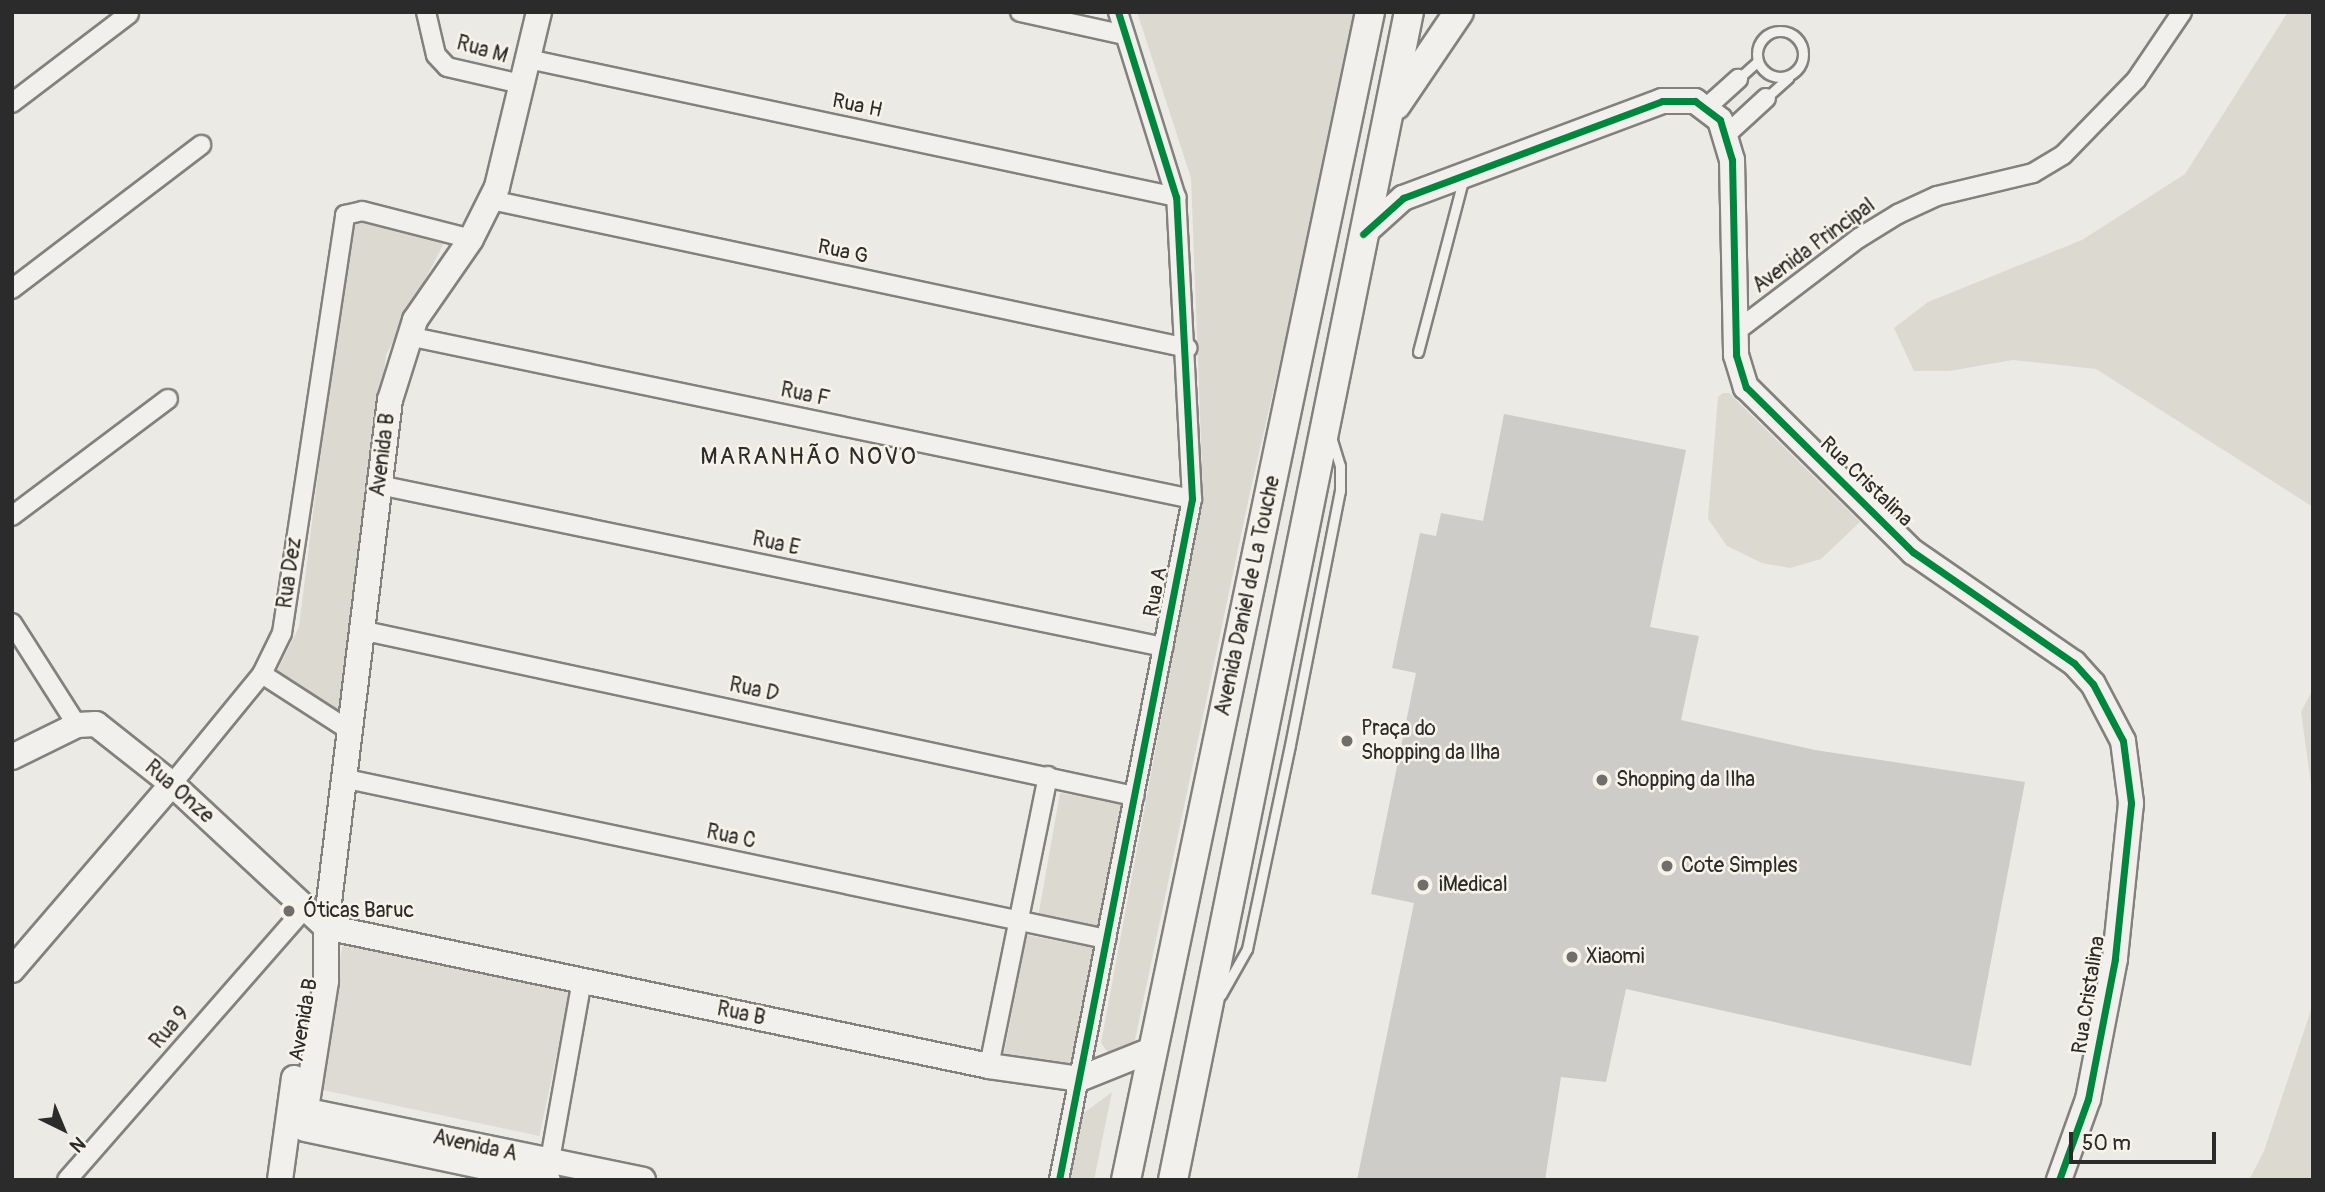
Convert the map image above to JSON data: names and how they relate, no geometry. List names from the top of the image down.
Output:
{
  "streets": {
    "main road": ["Avenida Daniel de La Touche"],
    "street": [
      "Rua M",
      "Rua H",
      "Avenida Principal",
      "Rua G",
      "Rua F",
      "Avenida B",
      "Rua Cristalina",
      "Rua E",
      "Rua Dez",
      "Rua A",
      "Rua D",
      "Rua Onze",
      "Rua C",
      "Rua B",
      "Rua 9",
      "Avenida A"
    ]
  },
  "crossings": [
    ["Rua M", "Avenida B"],
    ["Rua H", "Avenida B"],
    ["Rua H", "Rua A"],
    ["Avenida Principal", "Rua Cristalina"],
    ["Rua G", "Avenida B"],
    ["Rua G", "Rua A"],
    ["Rua F", "Avenida B"],
    ["Rua F", "Rua A"],
    ["Avenida B", "Rua E"],
    ["Avenida B", "Rua Dez"],
    ["Avenida B", "Rua D"],
    ["Avenida B", "Rua Onze"],
    ["Avenida B", "Rua C"],
    ["Avenida B", "Rua B"],
    ["Avenida B", "Avenida A"],
    ["Rua E", "Rua A"],
    ["Rua Dez", "Rua Onze"],
    ["Rua A", "Rua D"],
    ["Rua A", "Rua C"],
    ["Rua A", "Rua B"],
    ["Rua Onze", "Rua B"],
    ["Rua Onze", "Rua 9"]
  ],
  "districts": ["MARANHÃO NOVO"],
  "places": [
    "Praça do Shopping da Ilha",
    "Shopping da Ilha",
    "Cote Simples",
    "iMedical",
    "Óticas Baruc",
    "Xiaomi"
  ],
  "scale_bar": "50 m",
  "north": "bottom right"
}
